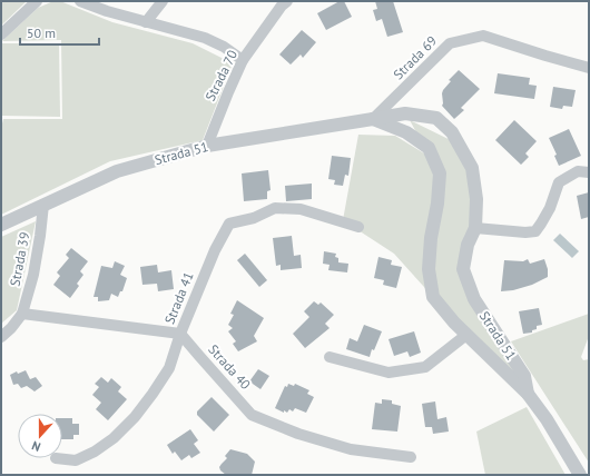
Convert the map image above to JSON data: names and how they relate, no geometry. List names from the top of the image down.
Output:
{
  "streets": {
    "street": [
      "Strada 69",
      "Strada 70",
      "Strada 51",
      "Strada 39",
      "Strada 41",
      "Strada 40"
    ]
  },
  "crossings": [
    ["Strada 69", "Strada 51"],
    ["Strada 70", "Strada 51"],
    ["Strada 51", "Strada 39"],
    ["Strada 41", "Strada 40"]
  ],
  "scale_bar": "50 m",
  "north": "bottom"
}
